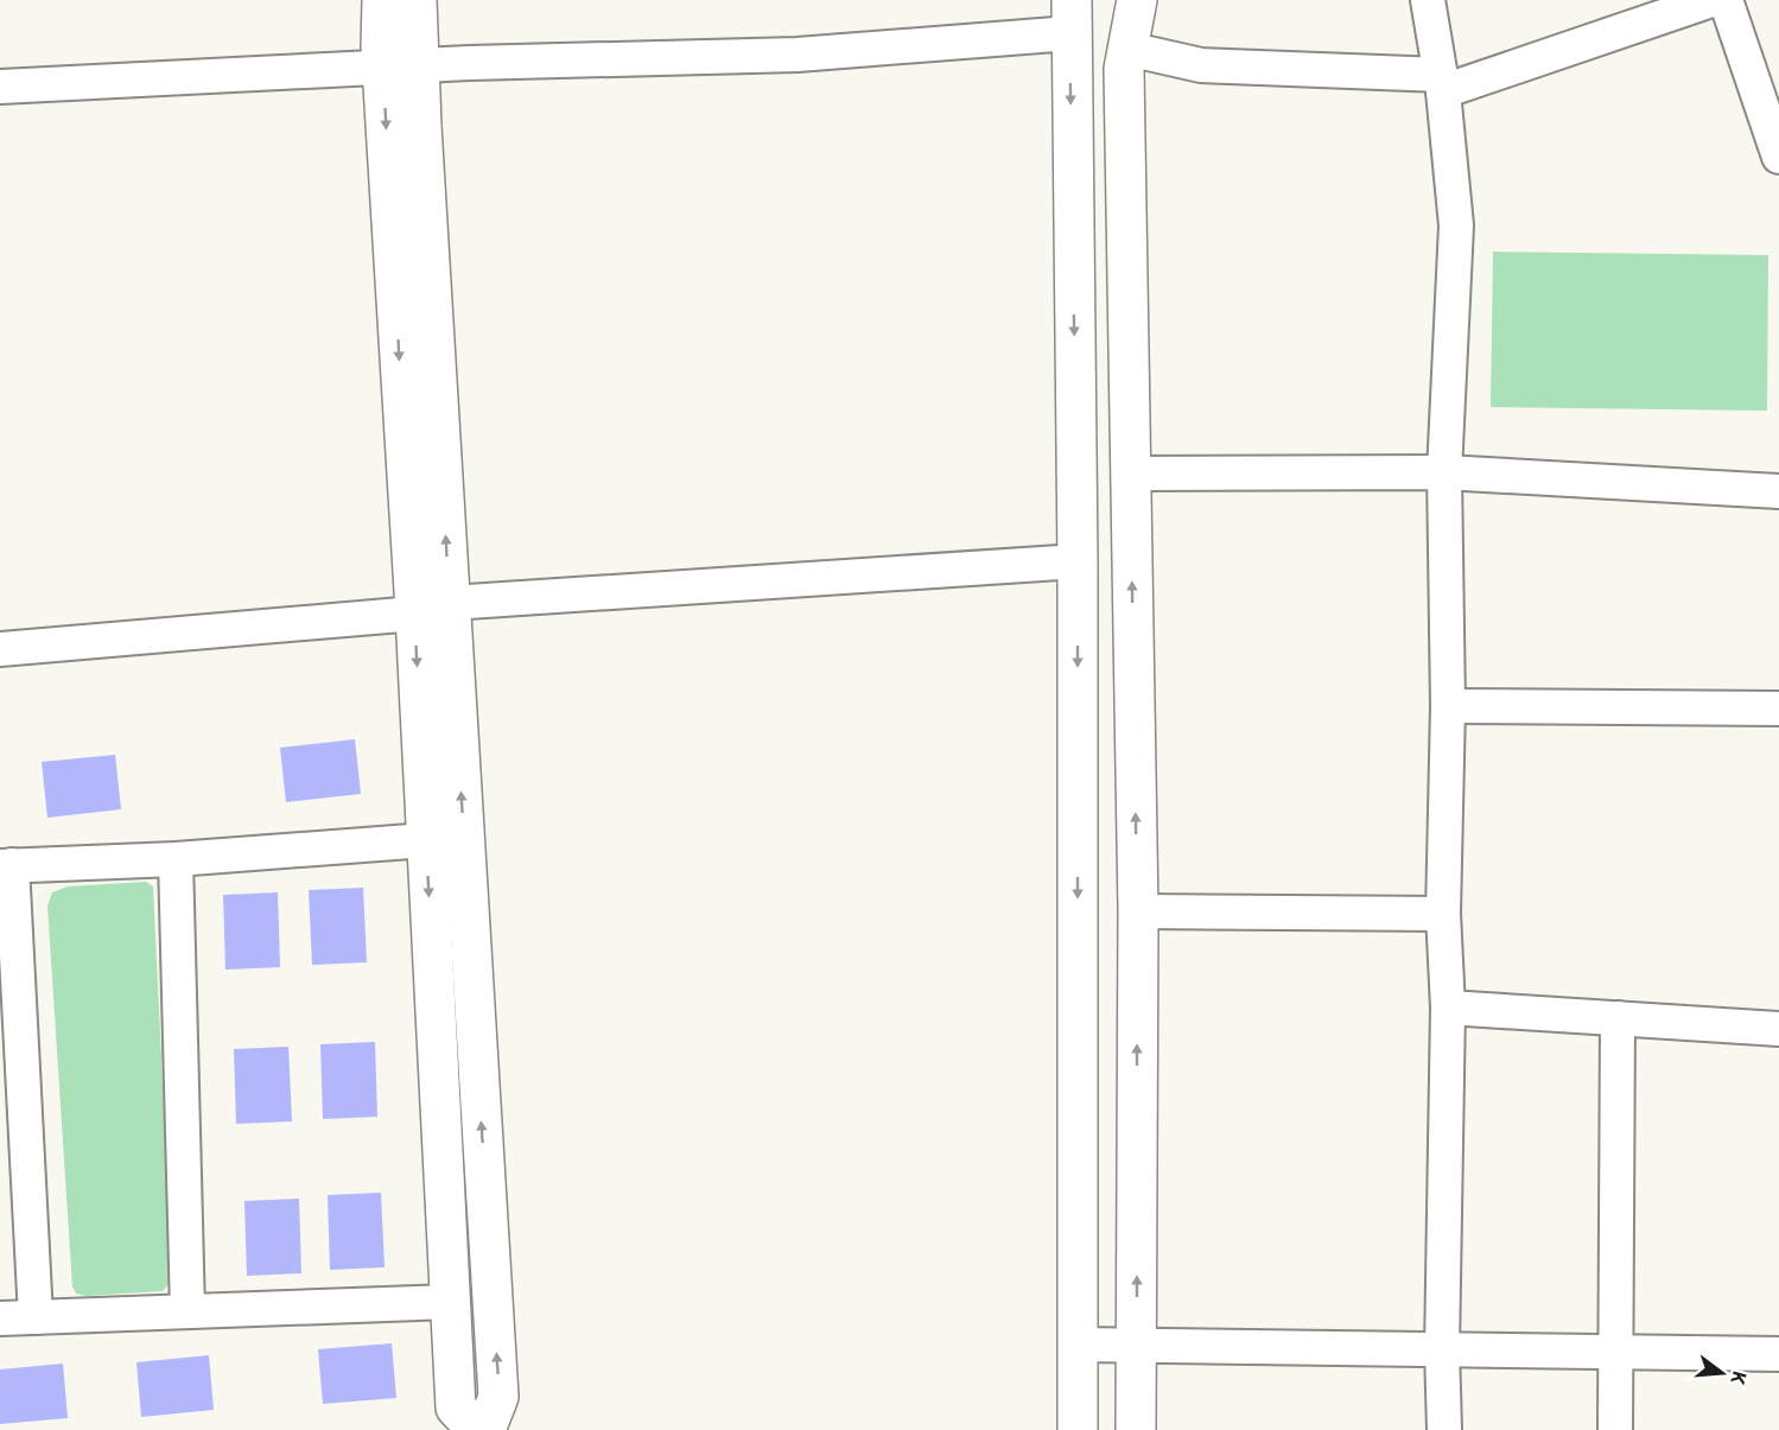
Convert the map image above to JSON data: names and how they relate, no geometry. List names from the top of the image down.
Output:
{
  "north": "right"
}
